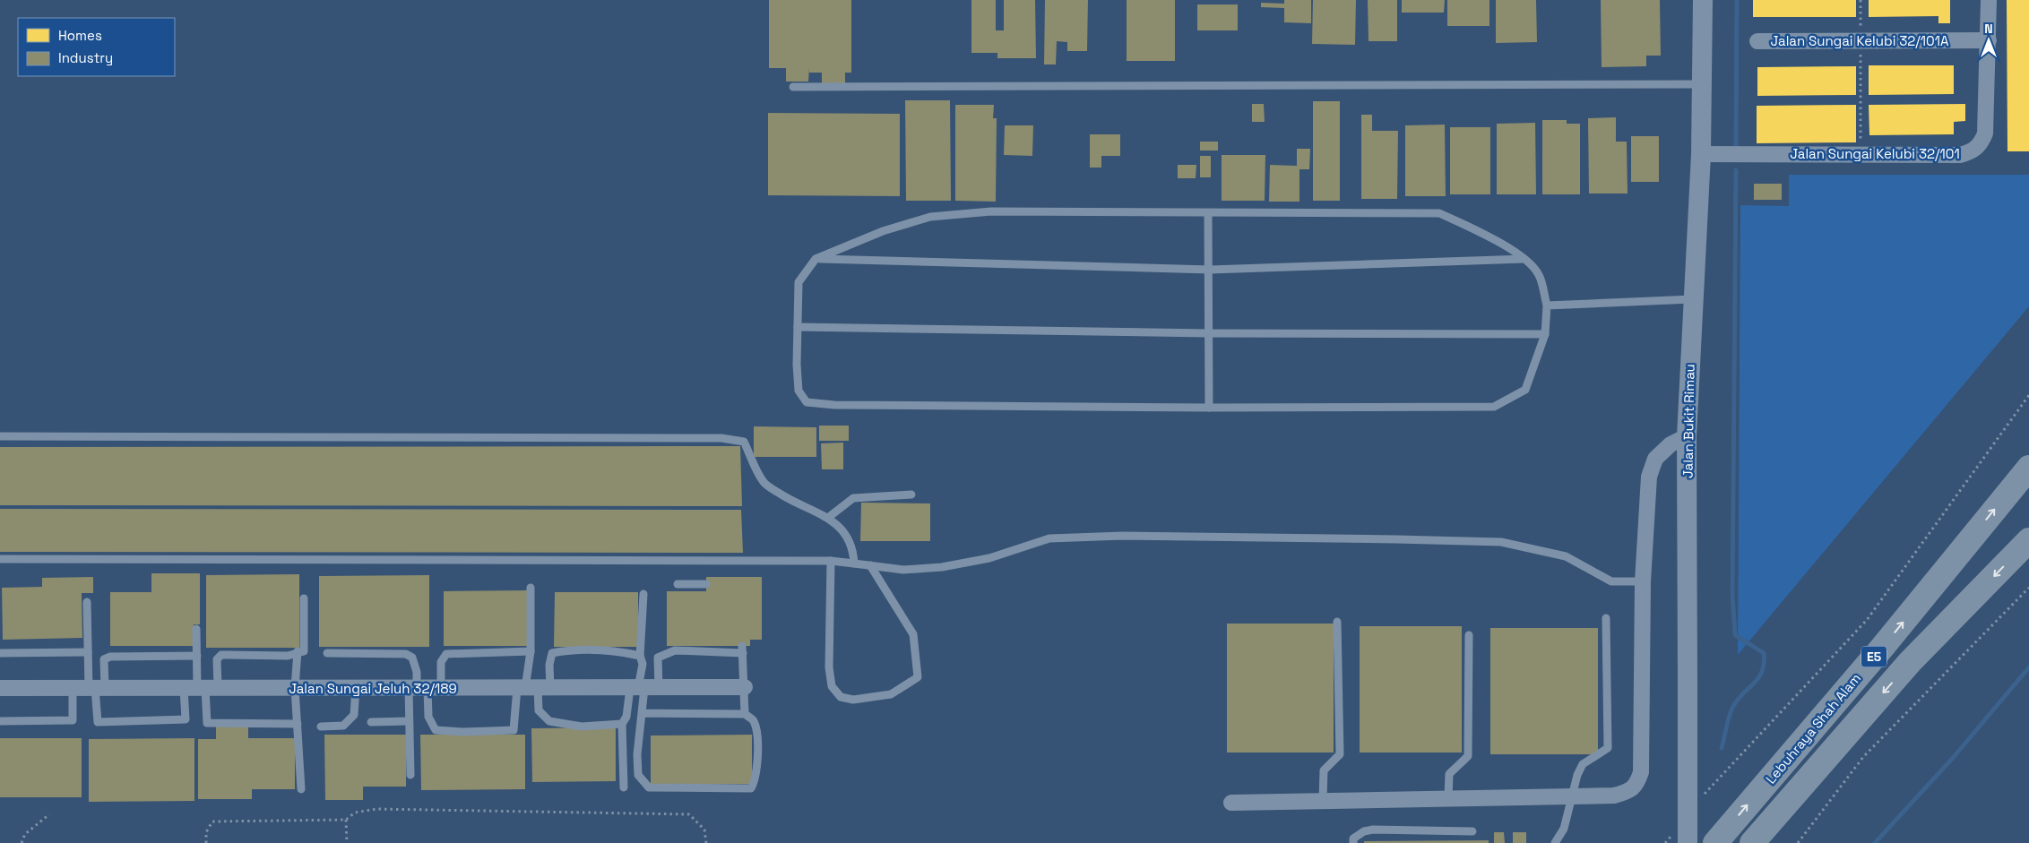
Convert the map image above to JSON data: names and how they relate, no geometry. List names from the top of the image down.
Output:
{
  "streets": {
    "highway": ["E5", "Lebuhraya Shah Alam"],
    "street": [
      "Jalan Sungai Kelubi 32/101A",
      "Jalan Sungai Kelubi 32/101",
      "Jalan Bukit Rimau",
      "Jalan Sungai Jeluh 32/189"
    ]
  },
  "crossings": [
    ["Jalan Sungai Kelubi 32/101A", "Jalan Sungai Kelubi 32/101"],
    ["Jalan Sungai Kelubi 32/101", "Jalan Bukit Rimau"]
  ],
  "legend": ["Homes", "Industry"],
  "north": "top"
}
